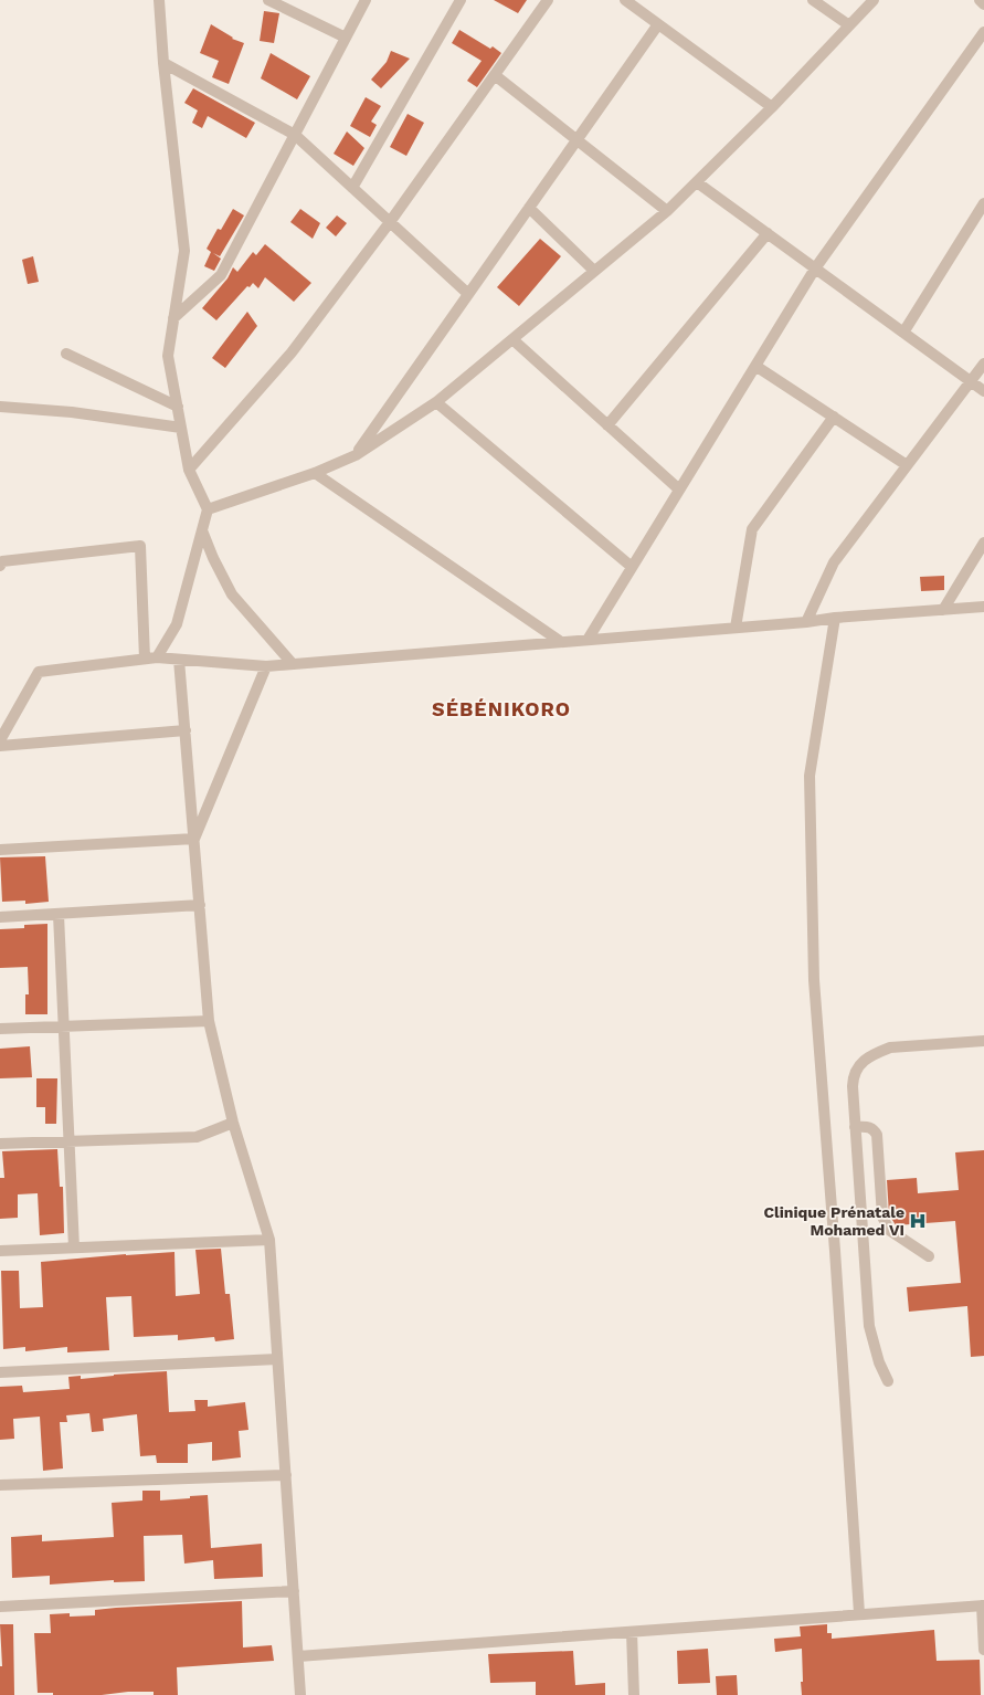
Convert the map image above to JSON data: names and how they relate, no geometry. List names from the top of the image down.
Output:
{
  "districts": ["SÉBÉNIKORO"],
  "places": {
    "hospital": ["Clinique Prénatale Mohamed VI"]
  }
}
